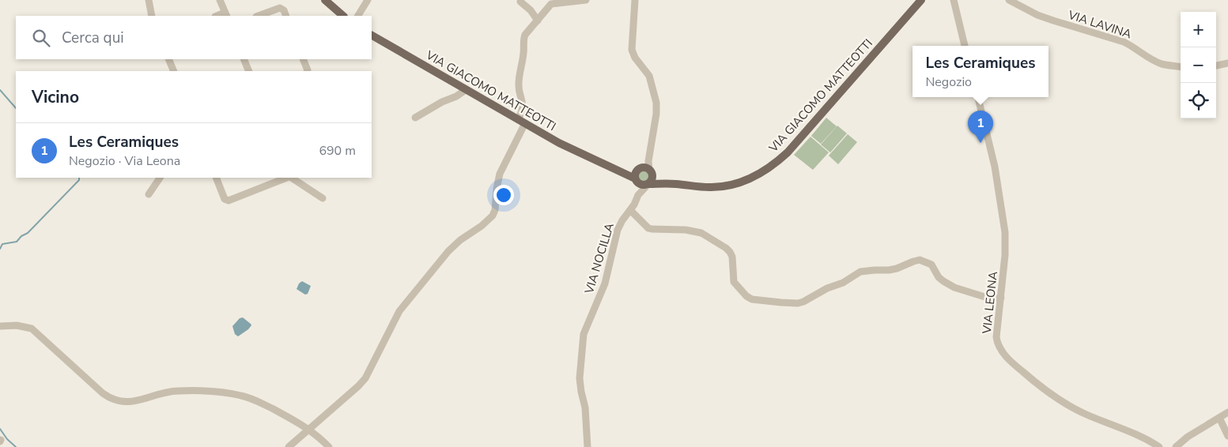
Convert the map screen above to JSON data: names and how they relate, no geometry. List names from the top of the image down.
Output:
{
  "streets": {
    "main road": ["VIA GIACOMO MATTEOTTI"],
    "street": ["VIA LAVINA", "VIA NOCILLA", "VIA LEONA"]
  },
  "page": {
    "map_buttons": ["+", "−"],
    "search": "Cerca qui",
    "popup": ["Les Ceramiques", "Negozio"],
    "heading": "Vicino",
    "pins": "1",
    "list": [
      {
        "mark": "1",
        "name": "Les Ceramiques",
        "note": "Negozio · Via Leona",
        "value": "690 m"
      }
    ]
  }
}
